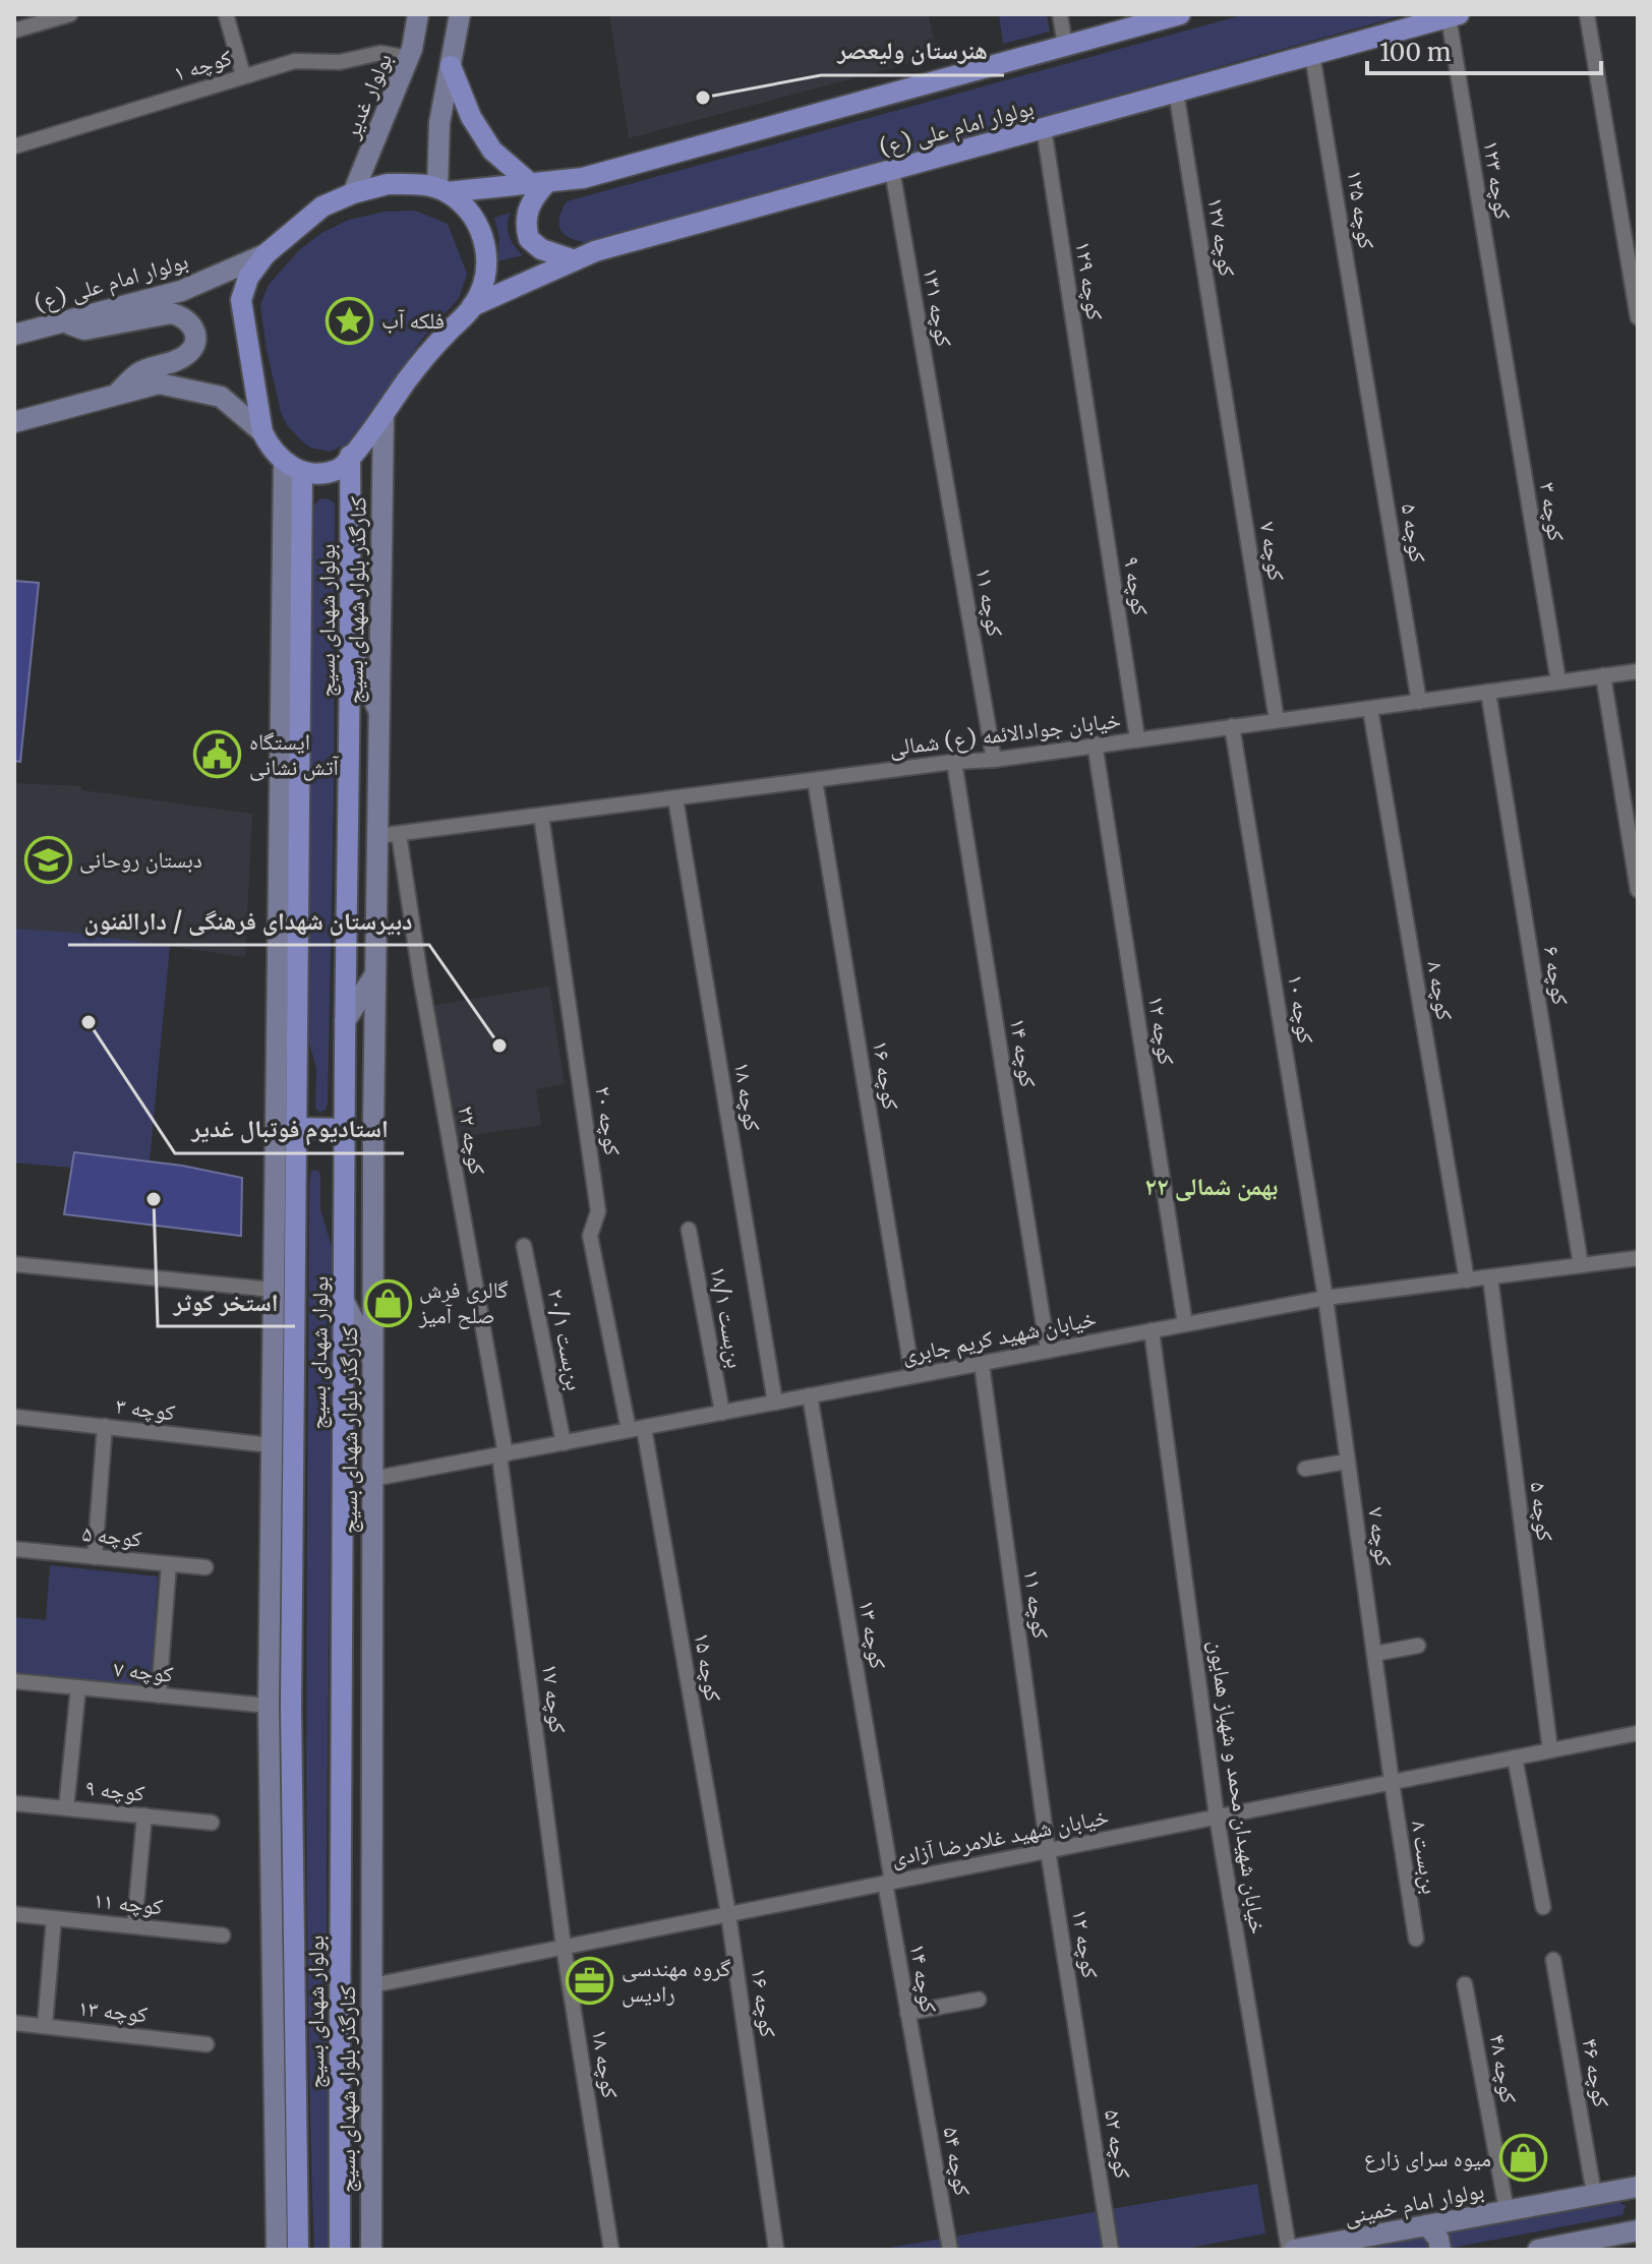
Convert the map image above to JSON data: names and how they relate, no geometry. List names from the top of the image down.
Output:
{
  "streets": {
    "main road": ["بولوار امام علی (ع)", "بولوار شهدای بسیج"],
    "street": [
      "کوچه ۱",
      "بولوار غدیر",
      "کوچه ۱۲۳",
      "کوچه ۱۲۵",
      "کوچه ۱۲۷",
      "کوچه ۱۲۹",
      "کوچه ۱۳۱",
      "کوچه ۳",
      "کوچه ۵",
      "کوچه ۷",
      "کوچه ۹",
      "کنارگذر بلوار شهدای بسیج",
      "کوچه ۱۱",
      "خیابان جوادالائمه (ع) شمالی",
      "کوچه ۶",
      "کوچه ۸",
      "کوچه ۱۰",
      "کوچه ۱۲",
      "کوچه ۱۴",
      "کوچه ۱۶",
      "کوچه ۱۸",
      "کوچه ۲۰",
      "کوچه ۲۲",
      "بن‌بست ۱۸/۱",
      "خیابان شهید کریم جابری",
      "بن‌بست ۲۰/۱",
      "کوچه ۱۳",
      "کوچه ۱۵",
      "کوچه ۱۷",
      "خیابان شهیدان محمد و شهباز همایون",
      "خیابان شهید غلامرضا آزادی",
      "بن‌بست ۸",
      "کوچه ۴۸",
      "کوچه ۴۶",
      "کوچه ۵۲",
      "کوچه ۵۴",
      "بولوار امام خمینی"
    ]
  },
  "crossings": [
    ["کوچه ۱", "بولوار غدیر"],
    ["بولوار غدیر", "بولوار امام علی (ع)"],
    ["بولوار غدیر", "کنارگذر بلوار شهدای بسیج"],
    ["بولوار غدیر", "بولوار شهدای بسیج"],
    ["بولوار امام علی (ع)", "کوچه ۱۲۳"],
    ["بولوار امام علی (ع)", "کوچه ۱۲۵"],
    ["بولوار امام علی (ع)", "کوچه ۱۲۷"],
    ["بولوار امام علی (ع)", "کوچه ۱۲۹"],
    ["بولوار امام علی (ع)", "کوچه ۱۳۱"],
    ["بولوار امام علی (ع)", "کنارگذر بلوار شهدای بسیج"],
    ["بولوار امام علی (ع)", "بولوار شهدای بسیج"],
    ["کوچه ۱۲۳", "کوچه ۳"],
    ["کوچه ۱۲۵", "کوچه ۵"],
    ["کوچه ۱۲۷", "کوچه ۷"],
    ["کوچه ۱۲۹", "کوچه ۹"],
    ["کوچه ۱۳۱", "کوچه ۱۱"],
    ["کوچه ۳", "خیابان جوادالائمه (ع) شمالی"],
    ["کوچه ۵", "خیابان جوادالائمه (ع) شمالی"],
    ["کوچه ۵", "خیابان شهید کریم جابری"],
    ["کوچه ۵", "خیابان شهید غلامرضا آزادی"],
    ["کوچه ۷", "خیابان جوادالائمه (ع) شمالی"],
    ["کوچه ۷", "کوچه ۱۰"],
    ["کوچه ۷", "خیابان شهید کریم جابری"],
    ["کوچه ۷", "خیابان شهید غلامرضا آزادی"],
    ["کوچه ۷", "بن‌بست ۸"],
    ["کوچه ۹", "خیابان جوادالائمه (ع) شمالی"],
    ["کنارگذر بلوار شهدای بسیج", "بولوار شهدای بسیج"],
    ["کنارگذر بلوار شهدای بسیج", "خیابان جوادالائمه (ع) شمالی"],
    ["کنارگذر بلوار شهدای بسیج", "کوچه ۲۲"],
    ["کنارگذر بلوار شهدای بسیج", "خیابان شهید کریم جابری"],
    ["کنارگذر بلوار شهدای بسیج", "خیابان شهید غلامرضا آزادی"],
    ["کوچه ۱۱", "خیابان جوادالائمه (ع) شمالی"],
    ["کوچه ۱۱", "کوچه ۱۲"],
    ["کوچه ۱۱", "خیابان شهید کریم جابری"],
    ["کوچه ۱۱", "خیابان شهید غلامرضا آزادی"],
    ["خیابان جوادالائمه (ع) شمالی", "کوچه ۶"],
    ["خیابان جوادالائمه (ع) شمالی", "کوچه ۸"],
    ["خیابان جوادالائمه (ع) شمالی", "کوچه ۱۰"],
    ["خیابان جوادالائمه (ع) شمالی", "کوچه ۱۲"],
    ["خیابان جوادالائمه (ع) شمالی", "کوچه ۱۴"],
    ["خیابان جوادالائمه (ع) شمالی", "کوچه ۱۶"],
    ["خیابان جوادالائمه (ع) شمالی", "کوچه ۱۸"],
    ["خیابان جوادالائمه (ع) شمالی", "کوچه ۲۰"],
    ["خیابان جوادالائمه (ع) شمالی", "کوچه ۲۲"],
    ["کوچه ۶", "خیابان شهید کریم جابری"],
    ["کوچه ۸", "خیابان شهید کریم جابری"],
    ["کوچه ۱۰", "خیابان شهید کریم جابری"],
    ["کوچه ۱۲", "خیابان شهید کریم جابری"],
    ["کوچه ۱۲", "خیابان شهید غلامرضا آزادی"],
    ["کوچه ۱۲", "کوچه ۵۲"],
    ["کوچه ۱۴", "خیابان شهید کریم جابری"],
    ["کوچه ۱۴", "کوچه ۱۳"],
    ["کوچه ۱۴", "خیابان شهید غلامرضا آزادی"],
    ["کوچه ۱۴", "کوچه ۵۴"],
    ["کوچه ۱۶", "خیابان شهید کریم جابری"],
    ["کوچه ۱۶", "کوچه ۱۵"],
    ["کوچه ۱۶", "خیابان شهید غلامرضا آزادی"],
    ["کوچه ۱۸", "خیابان شهید کریم جابری"],
    ["کوچه ۱۸", "کوچه ۱۷"],
    ["کوچه ۱۸", "خیابان شهید غلامرضا آزادی"],
    ["کوچه ۲۰", "خیابان شهید کریم جابری"],
    ["کوچه ۲۰", "کوچه ۱۵"],
    ["کوچه ۲۲", "خیابان شهید کریم جابری"],
    ["کوچه ۲۲", "کوچه ۱۷"],
    ["بن‌بست ۱۸/۱", "خیابان شهید کریم جابری"],
    ["خیابان شهید کریم جابری", "بن‌بست ۲۰/۱"],
    ["خیابان شهید کریم جابری", "کوچه ۱۳"],
    ["خیابان شهید کریم جابری", "کوچه ۱۵"],
    ["خیابان شهید کریم جابری", "کوچه ۱۷"],
    ["خیابان شهید کریم جابری", "خیابان شهیدان محمد و شهباز همایون"],
    ["کوچه ۱۳", "خیابان شهید غلامرضا آزادی"],
    ["کوچه ۱۵", "خیابان شهید غلامرضا آزادی"],
    ["کوچه ۱۷", "خیابان شهید غلامرضا آزادی"],
    ["خیابان شهیدان محمد و شهباز همایون", "خیابان شهید غلامرضا آزادی"],
    ["خیابان شهیدان محمد و شهباز همایون", "بولوار امام خمینی"],
    ["خیابان شهید غلامرضا آزادی", "بن‌بست ۸"],
    ["کوچه ۴۸", "بولوار امام خمینی"],
    ["کوچه ۴۶", "بولوار امام خمینی"]
  ],
  "districts": ["۲۲ بهمن شمالی"],
  "places": {
    "other": [
      "هنرستان ولیعصر",
      "استادیوم فوتبال غدیر",
      "دبیرستان شهدای فرهنگی / دارالفنون",
      "استخر کوثر"
    ],
    "place": ["فلکه آب"],
    "public building": ["ایستگاه آتش نشانی"],
    "school or university": ["دبستان روحانی"],
    "shop": ["گالری فرش صلح آمیز", "میوه سرای زارع"],
    "office": ["گروه مهندسی رادیس"]
  },
  "scale_bar": "100 m"
}
